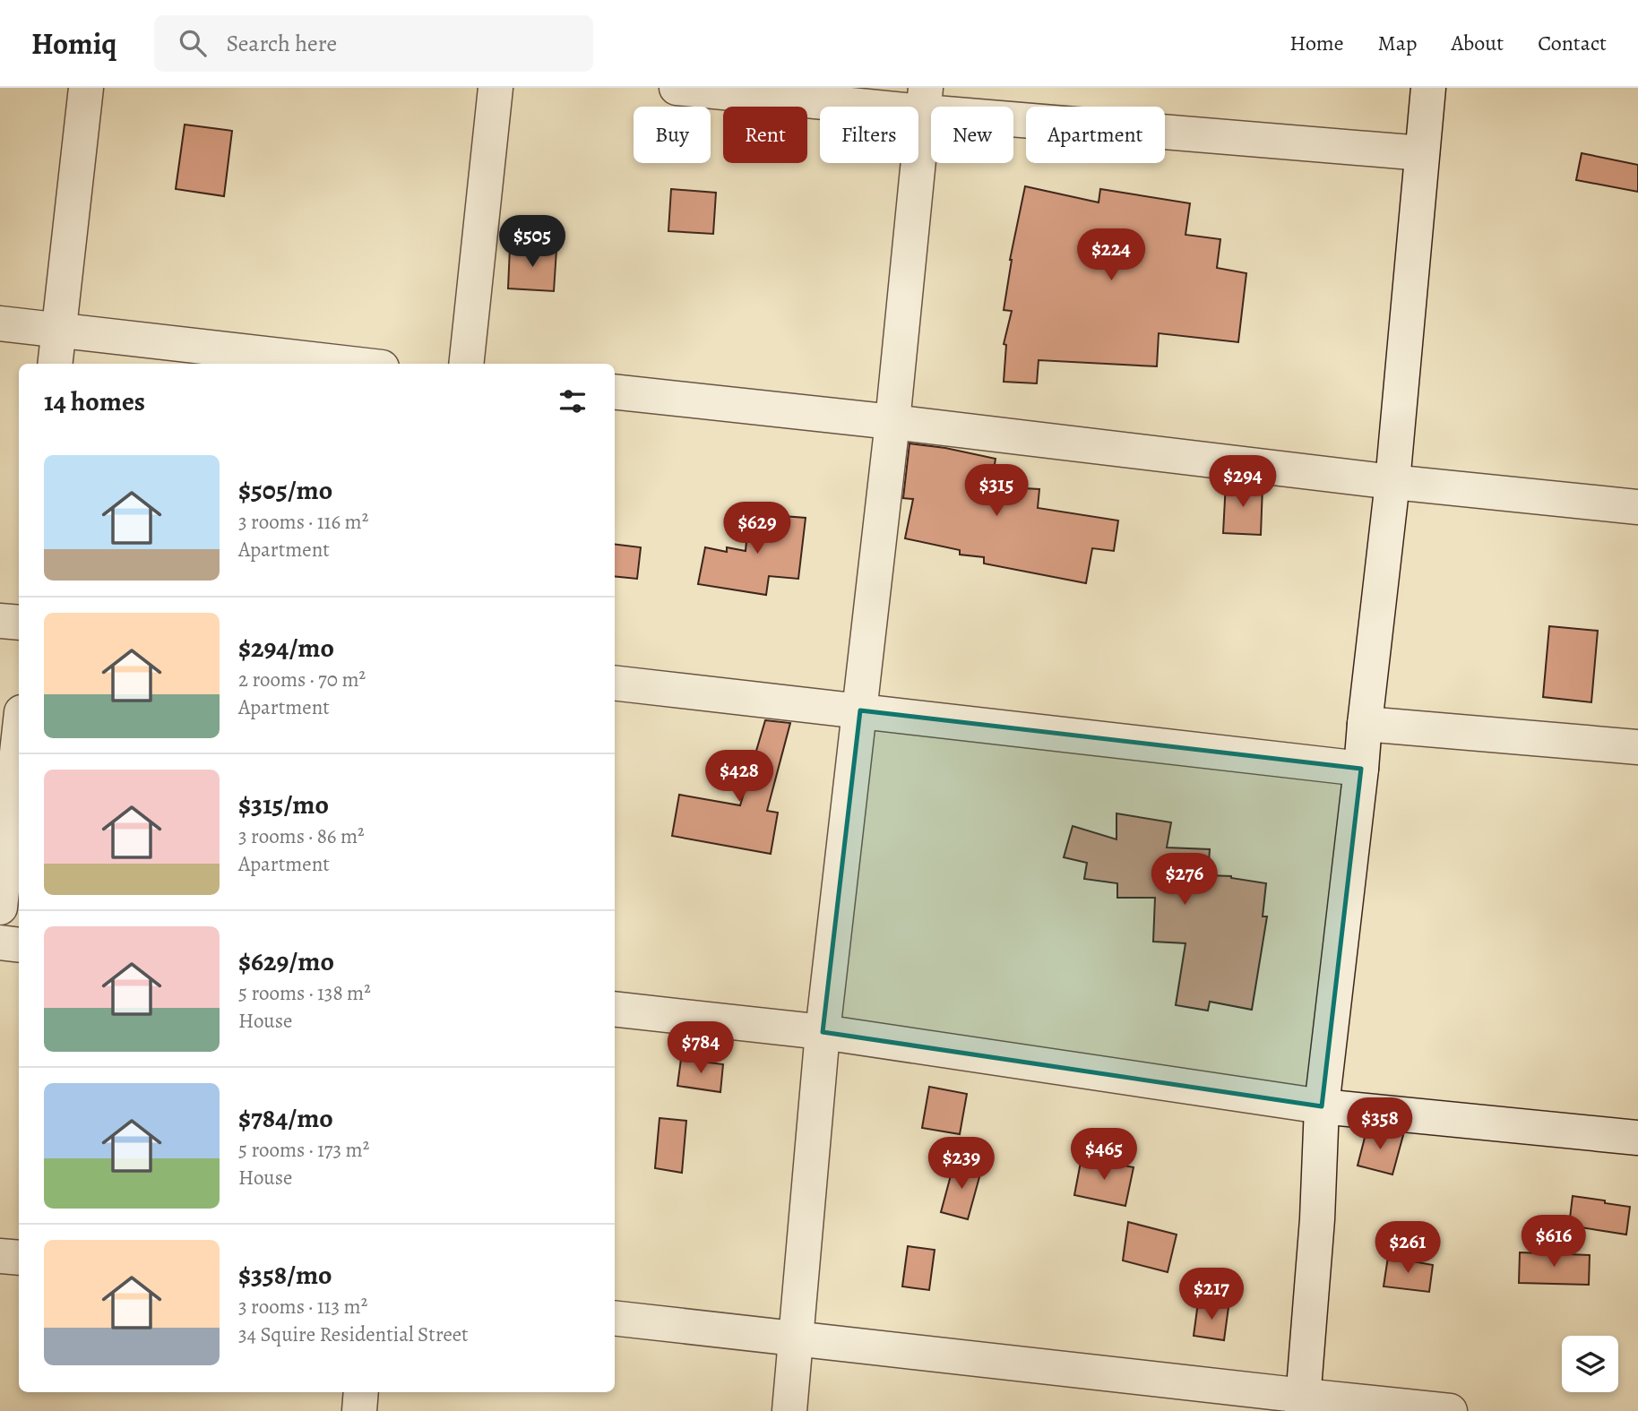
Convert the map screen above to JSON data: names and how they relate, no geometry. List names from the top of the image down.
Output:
{
  "page": {
    "header": "Homiq",
    "search": "Search here",
    "nav": [
      "Home",
      "Map",
      "About",
      "Contact"
    ],
    "chip": [
      "Buy",
      "Rent",
      "Filters",
      "New",
      "Apartment"
    ],
    "price": [
      "$505",
      "$224",
      "$294",
      "$315",
      "$629",
      "$428",
      "$276",
      "$784",
      "$358",
      "$465",
      "$239",
      "$616",
      "$261",
      "$217"
    ],
    "heading": "14 homes",
    "list": [
      {
        "name": "$505/mo",
        "note": "3 rooms · 116 m² · Apartment"
      },
      {
        "name": "$294/mo",
        "note": "2 rooms · 70 m² · Apartment"
      },
      {
        "name": "$315/mo",
        "note": "3 rooms · 86 m² · Apartment"
      },
      {
        "name": "$629/mo",
        "note": "5 rooms · 138 m² · House"
      },
      {
        "name": "$784/mo",
        "note": "5 rooms · 173 m² · House"
      },
      {
        "name": "$358/mo",
        "note": "3 rooms · 113 m² · 34 Squire Residential Street"
      }
    ]
  }
}
